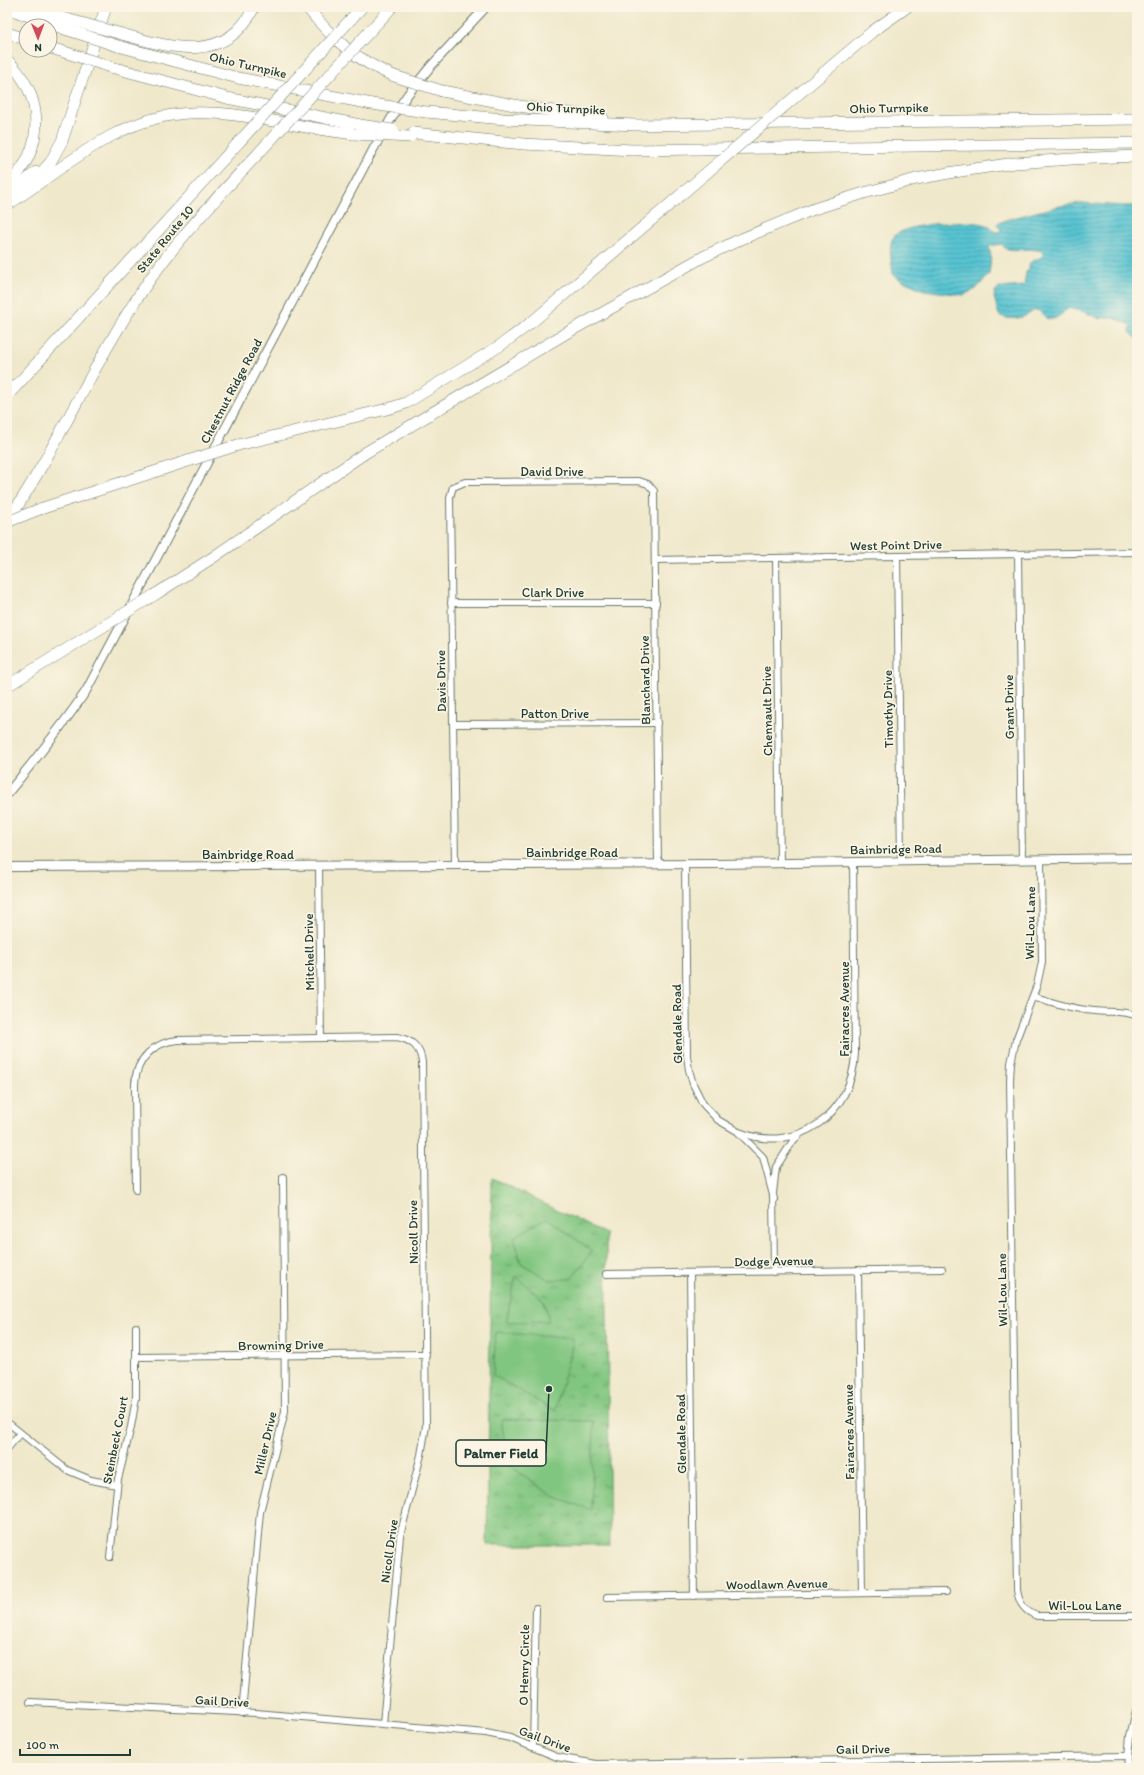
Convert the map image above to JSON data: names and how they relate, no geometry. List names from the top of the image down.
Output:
{
  "streets": {
    "highway": ["Ohio Turnpike", "State Route 10"],
    "street": [
      "Chestnut Ridge Road",
      "David Drive",
      "West Point Drive",
      "Clark Drive",
      "Blanchard Drive",
      "Davis Drive",
      "Grant Drive",
      "Timothy Drive",
      "Chennault Drive",
      "Patton Drive",
      "Bainbridge Road",
      "Wil-Lou Lane",
      "Mitchell Drive",
      "Fairacres Avenue",
      "Glendale Road",
      "Nicoll Drive",
      "Dodge Avenue",
      "Browning Drive",
      "Steinbeck Court",
      "Miller Drive",
      "Woodlawn Avenue",
      "O Henry Circle",
      "Gail Drive"
    ]
  },
  "crossings": [
    ["David Drive", "Blanchard Drive"],
    ["David Drive", "Davis Drive"],
    ["West Point Drive", "Blanchard Drive"],
    ["West Point Drive", "Grant Drive"],
    ["West Point Drive", "Timothy Drive"],
    ["West Point Drive", "Chennault Drive"],
    ["Clark Drive", "Blanchard Drive"],
    ["Clark Drive", "Davis Drive"],
    ["Blanchard Drive", "Patton Drive"],
    ["Blanchard Drive", "Bainbridge Road"],
    ["Davis Drive", "Patton Drive"],
    ["Davis Drive", "Bainbridge Road"],
    ["Grant Drive", "Bainbridge Road"],
    ["Timothy Drive", "Bainbridge Road"],
    ["Chennault Drive", "Bainbridge Road"],
    ["Bainbridge Road", "Wil-Lou Lane"],
    ["Bainbridge Road", "Mitchell Drive"],
    ["Bainbridge Road", "Fairacres Avenue"],
    ["Bainbridge Road", "Glendale Road"],
    ["Mitchell Drive", "Nicoll Drive"],
    ["Fairacres Avenue", "Glendale Road"],
    ["Fairacres Avenue", "Dodge Avenue"],
    ["Fairacres Avenue", "Woodlawn Avenue"],
    ["Glendale Road", "Dodge Avenue"],
    ["Glendale Road", "Woodlawn Avenue"],
    ["Nicoll Drive", "Browning Drive"],
    ["Nicoll Drive", "Gail Drive"],
    ["Browning Drive", "Steinbeck Court"],
    ["Browning Drive", "Miller Drive"],
    ["Miller Drive", "Gail Drive"],
    ["O Henry Circle", "Gail Drive"]
  ],
  "places": ["Palmer Field"],
  "scale_bar": "100 m",
  "north": "bottom"
}
